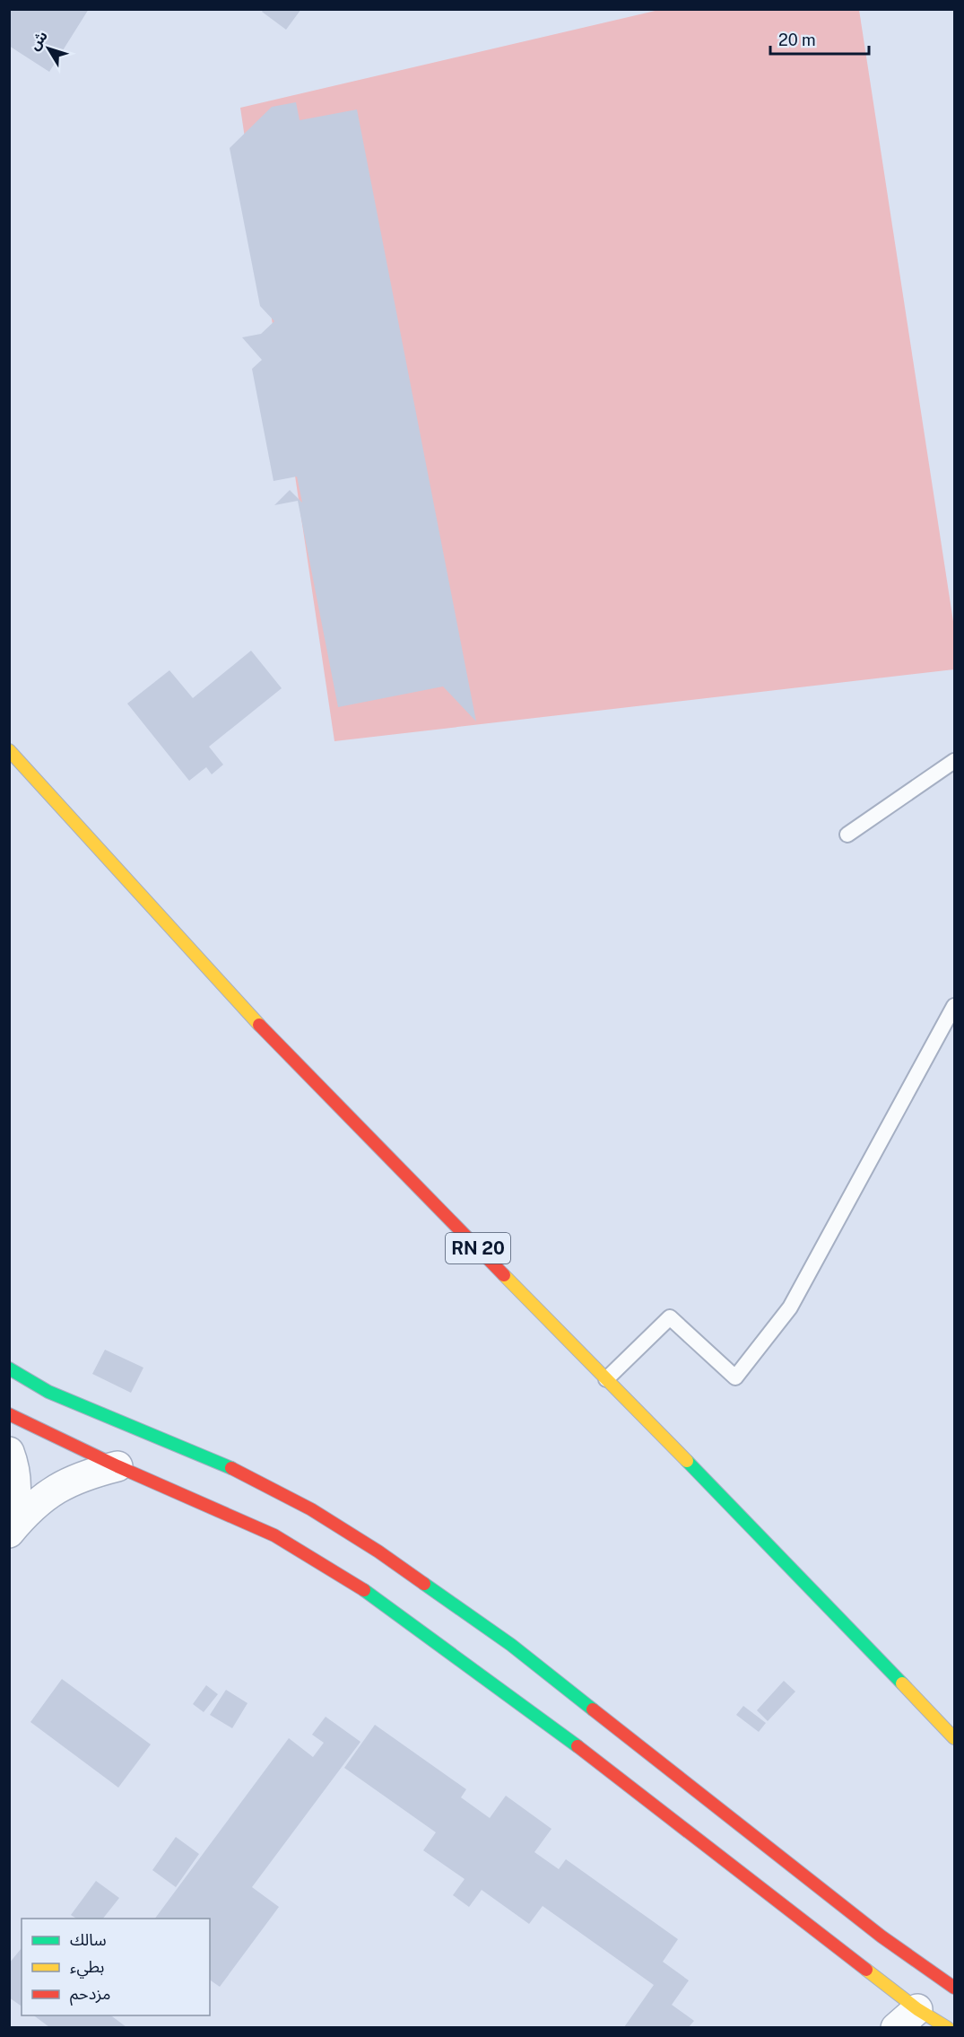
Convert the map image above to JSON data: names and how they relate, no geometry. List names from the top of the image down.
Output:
{
  "streets": {
    "main road": ["RN 20"]
  },
  "legend": ["سالك", "بطيء", "مزدحم"],
  "scale_bar": "20 m",
  "north": "top left"
}
